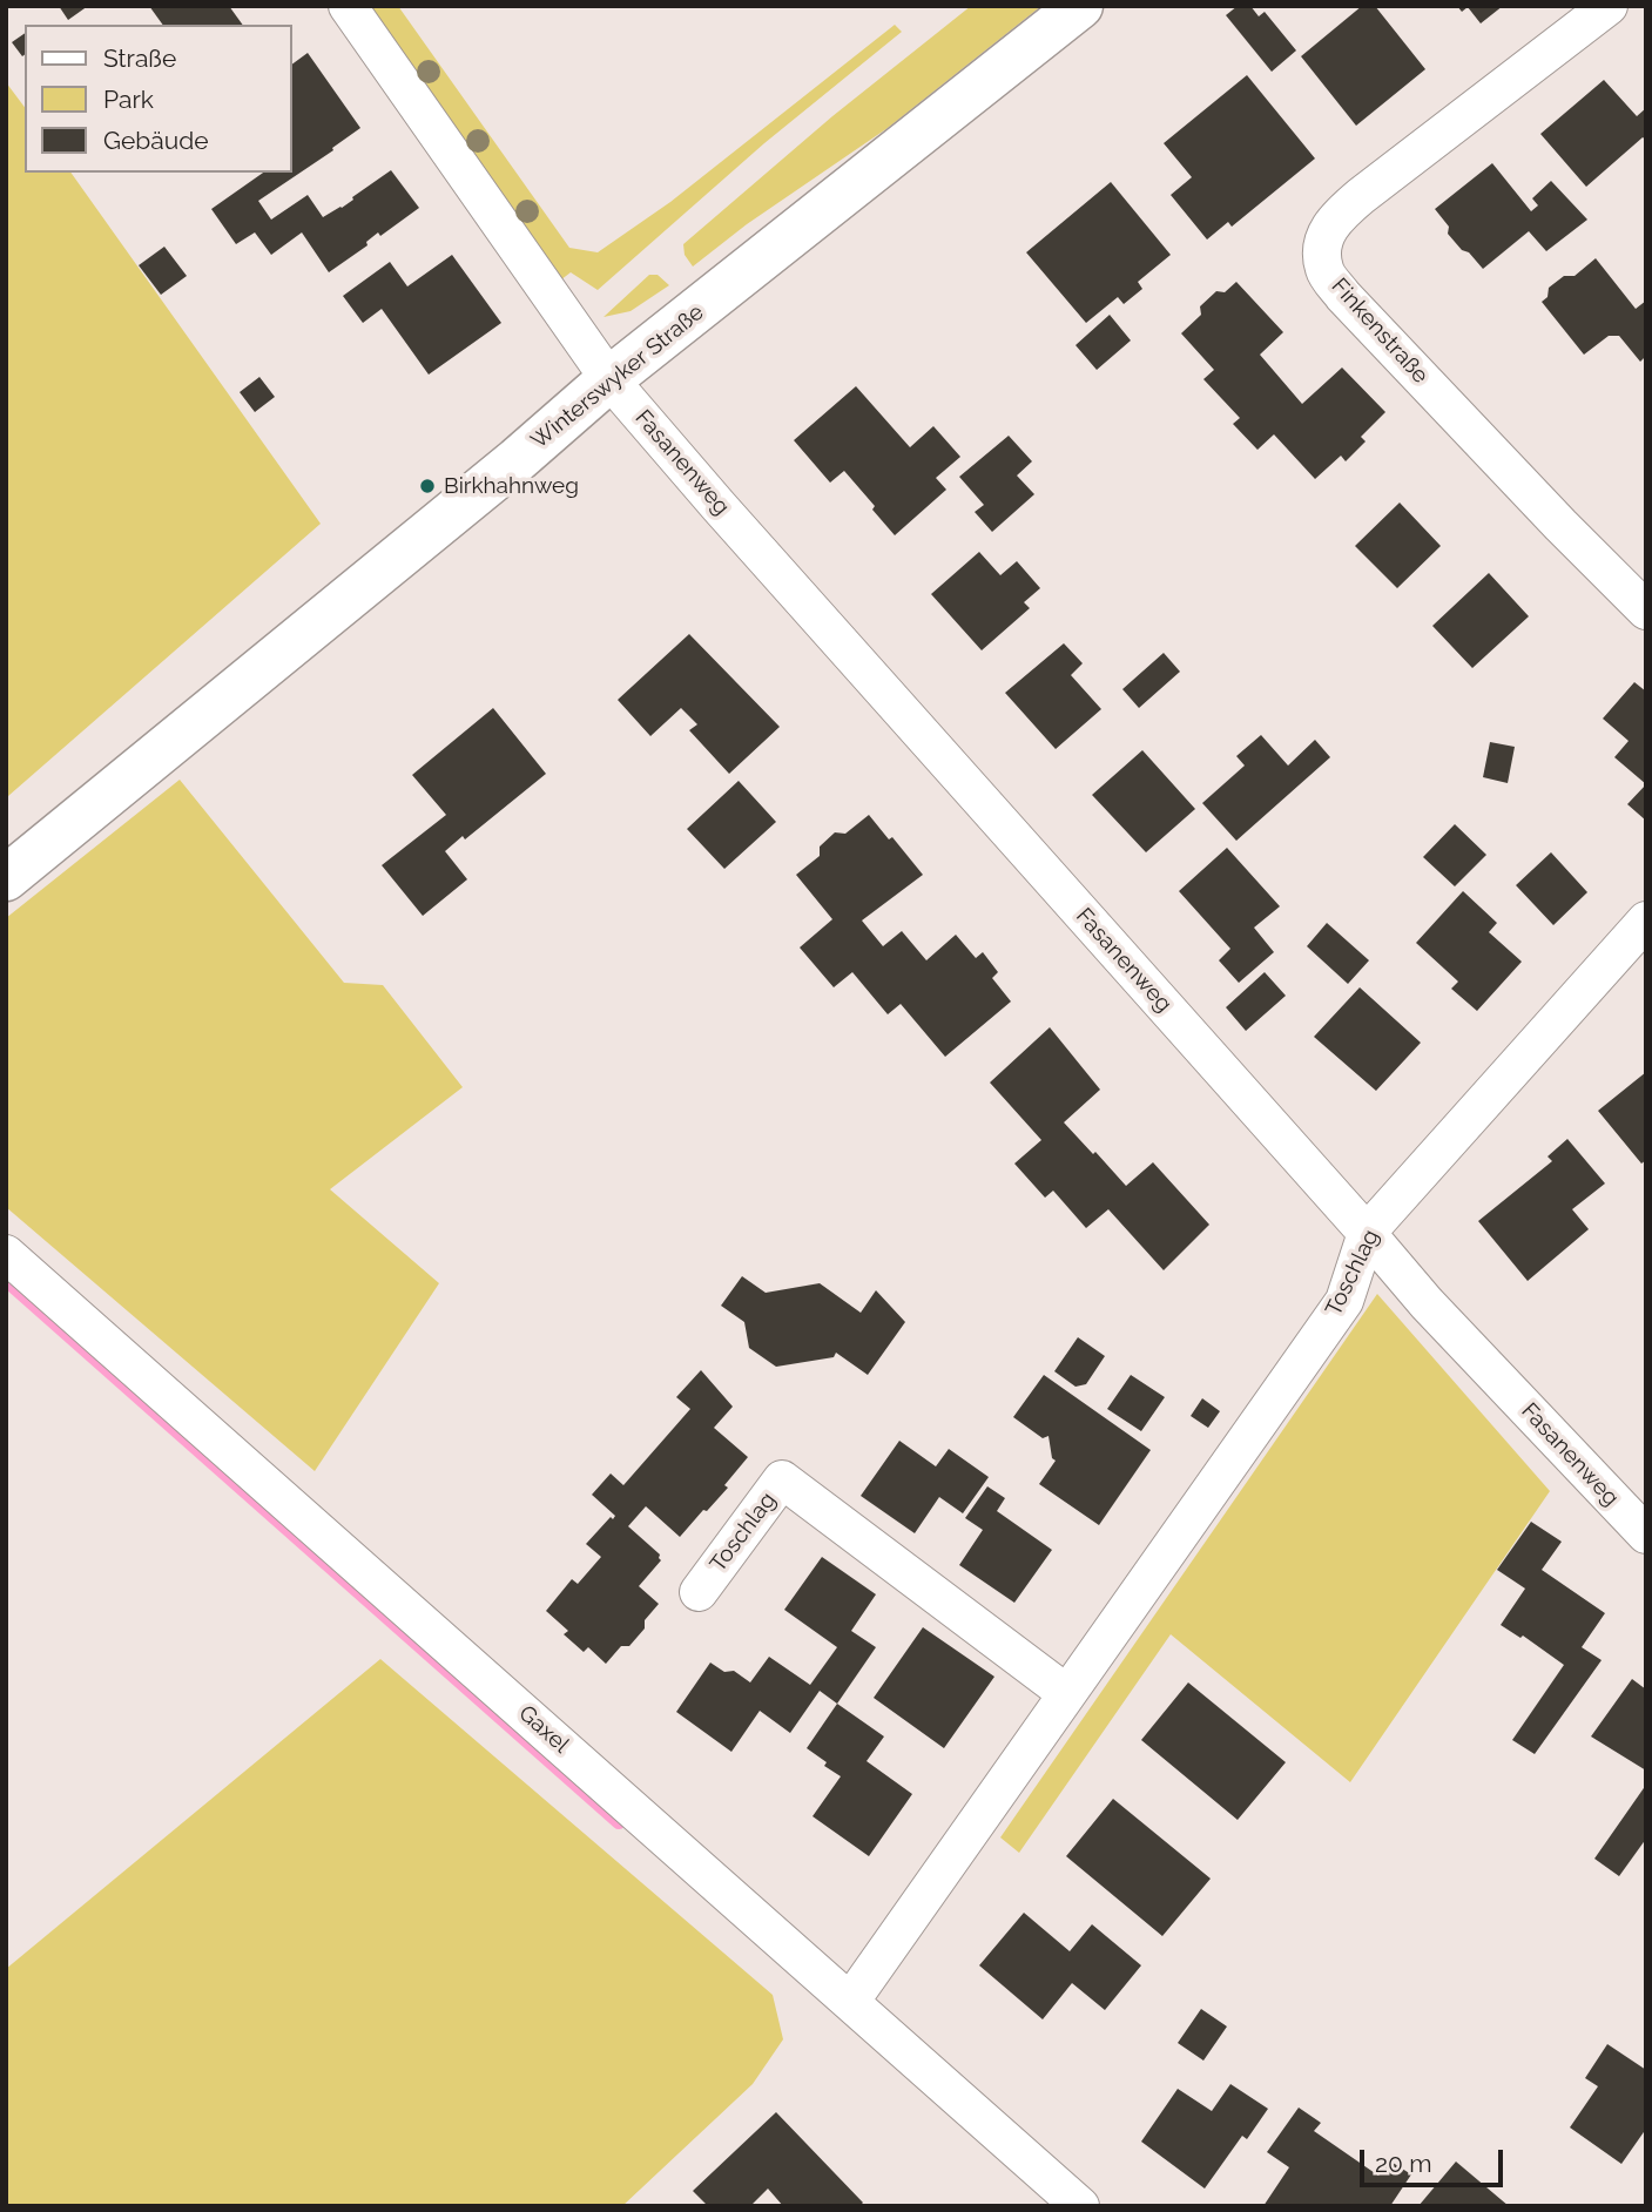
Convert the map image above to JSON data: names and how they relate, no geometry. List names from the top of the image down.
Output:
{
  "streets": {
    "street": [
      "Finkenstraße",
      "Winterswyker Straße",
      "Fasanenweg",
      "Toschlag",
      "Gaxel"
    ]
  },
  "crossings": [
    ["Winterswyker Straße", "Fasanenweg"],
    ["Fasanenweg", "Toschlag"],
    ["Toschlag", "Gaxel"]
  ],
  "places": ["Birkhahnweg"],
  "legend": ["Straße", "Park", "Gebäude"],
  "scale_bar": "20 m"
}
